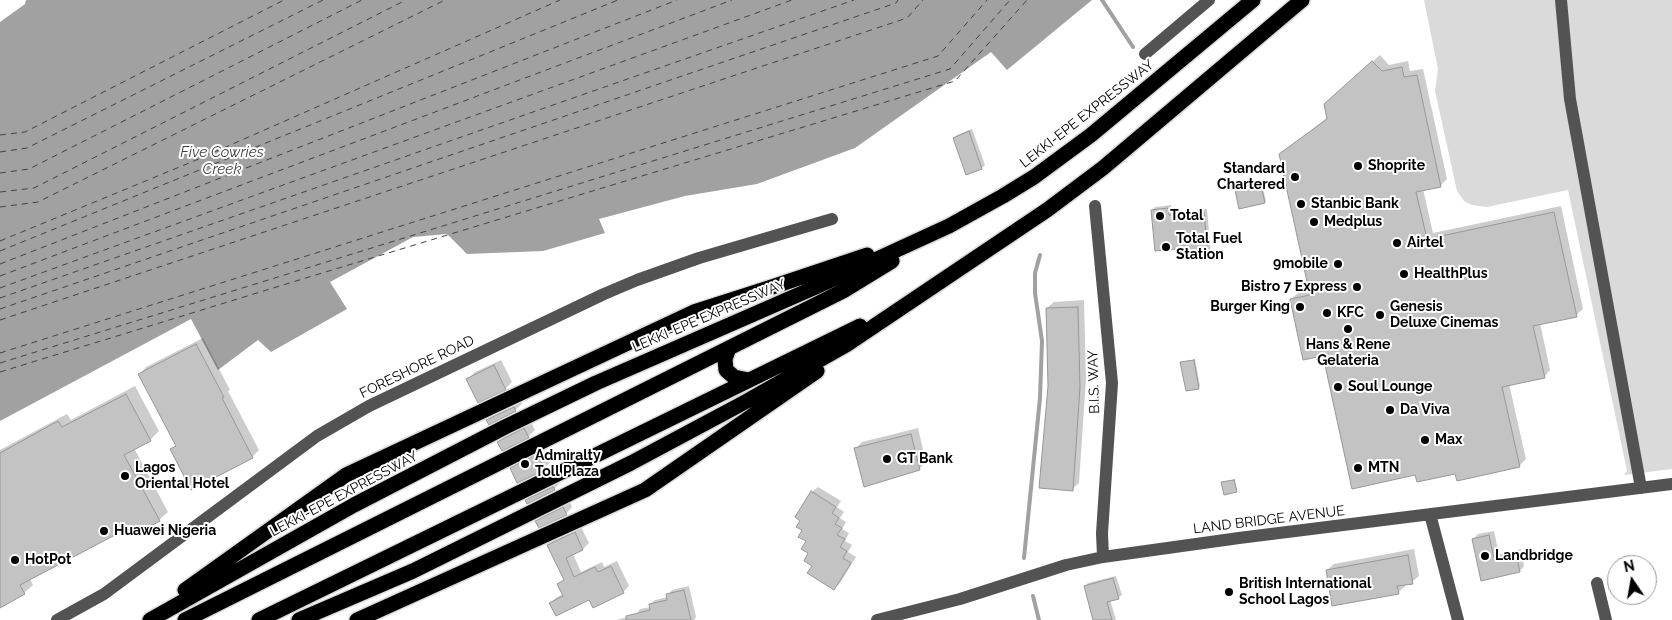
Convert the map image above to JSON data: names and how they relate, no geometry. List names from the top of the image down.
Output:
{
  "streets": {
    "highway": ["LEKKI-EPE EXPRESSWAY"],
    "street": ["FORESHORE ROAD", "B.I.S. WAY", "LAND BRIDGE AVENUE"]
  },
  "crossings": [
    ["B.I.S. WAY", "LAND BRIDGE AVENUE"]
  ],
  "water": ["Five Cowries Creek"],
  "places": [
    "Shoprite",
    "Standard Chartered",
    "Stanbic Bank",
    "Total",
    "Medplus",
    "Airtel",
    "Total Fuel Station",
    "9mobile",
    "HealthPlus",
    "Bistro 7 Express",
    "Burger King",
    "KFC",
    "Genesis Deluxe Cinemas",
    "Hans & Rene Gelateria",
    "Soul Lounge",
    "Da Viva",
    "Max",
    "GT Bank",
    "Admiralty Toll Plaza",
    "MTN",
    "Lagos Oriental Hotel",
    "Huawei Nigeria",
    "Landbridge",
    "HotPot",
    "British International School Lagos"
  ],
  "north": "top"
}
